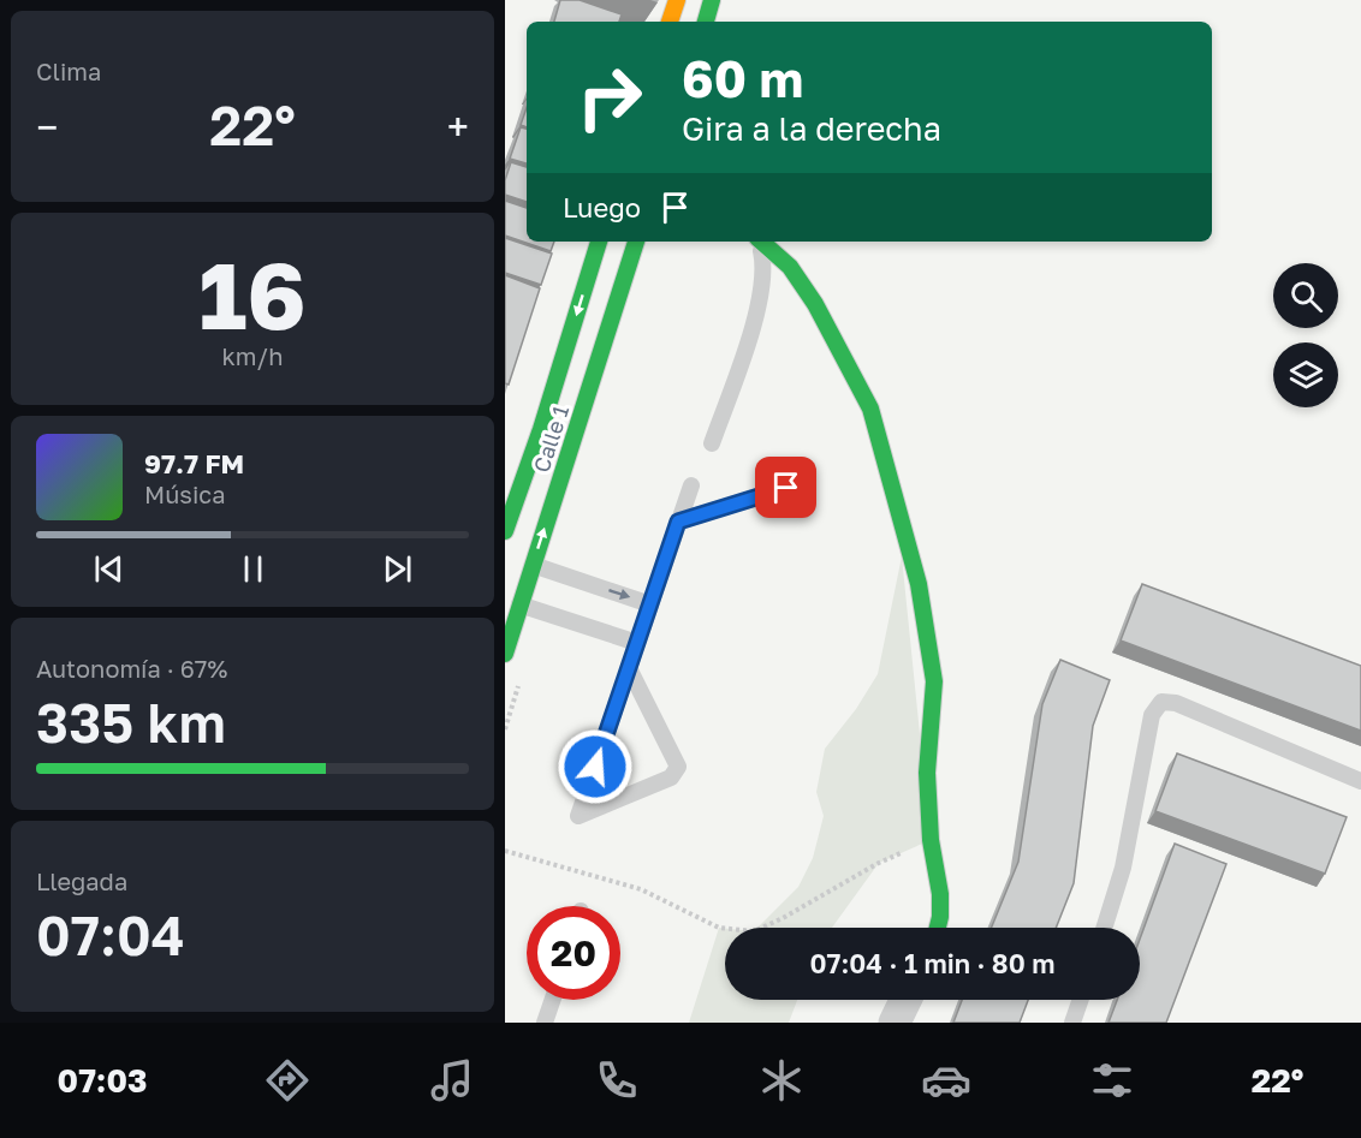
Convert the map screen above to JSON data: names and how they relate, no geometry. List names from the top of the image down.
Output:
{
  "streets": {
    "main road": ["Calle 1"]
  },
  "page": {
    "tile": [
      "Clima",
      ["16", "km/h"],
      ["Autonomía · 67%", "335 km"],
      ["Llegada", "07:04"]
    ],
    "turn": ["60 m", "Gira a la derecha"],
    "heat": ["−", "22°", "+"],
    "then": "Luego",
    "song": ["97.7 FM", "Música"],
    "limit": "20",
    "trip": "07:04 · 1 min · 80 m",
    "tabs": ["07:03", "22°"]
  }
}
